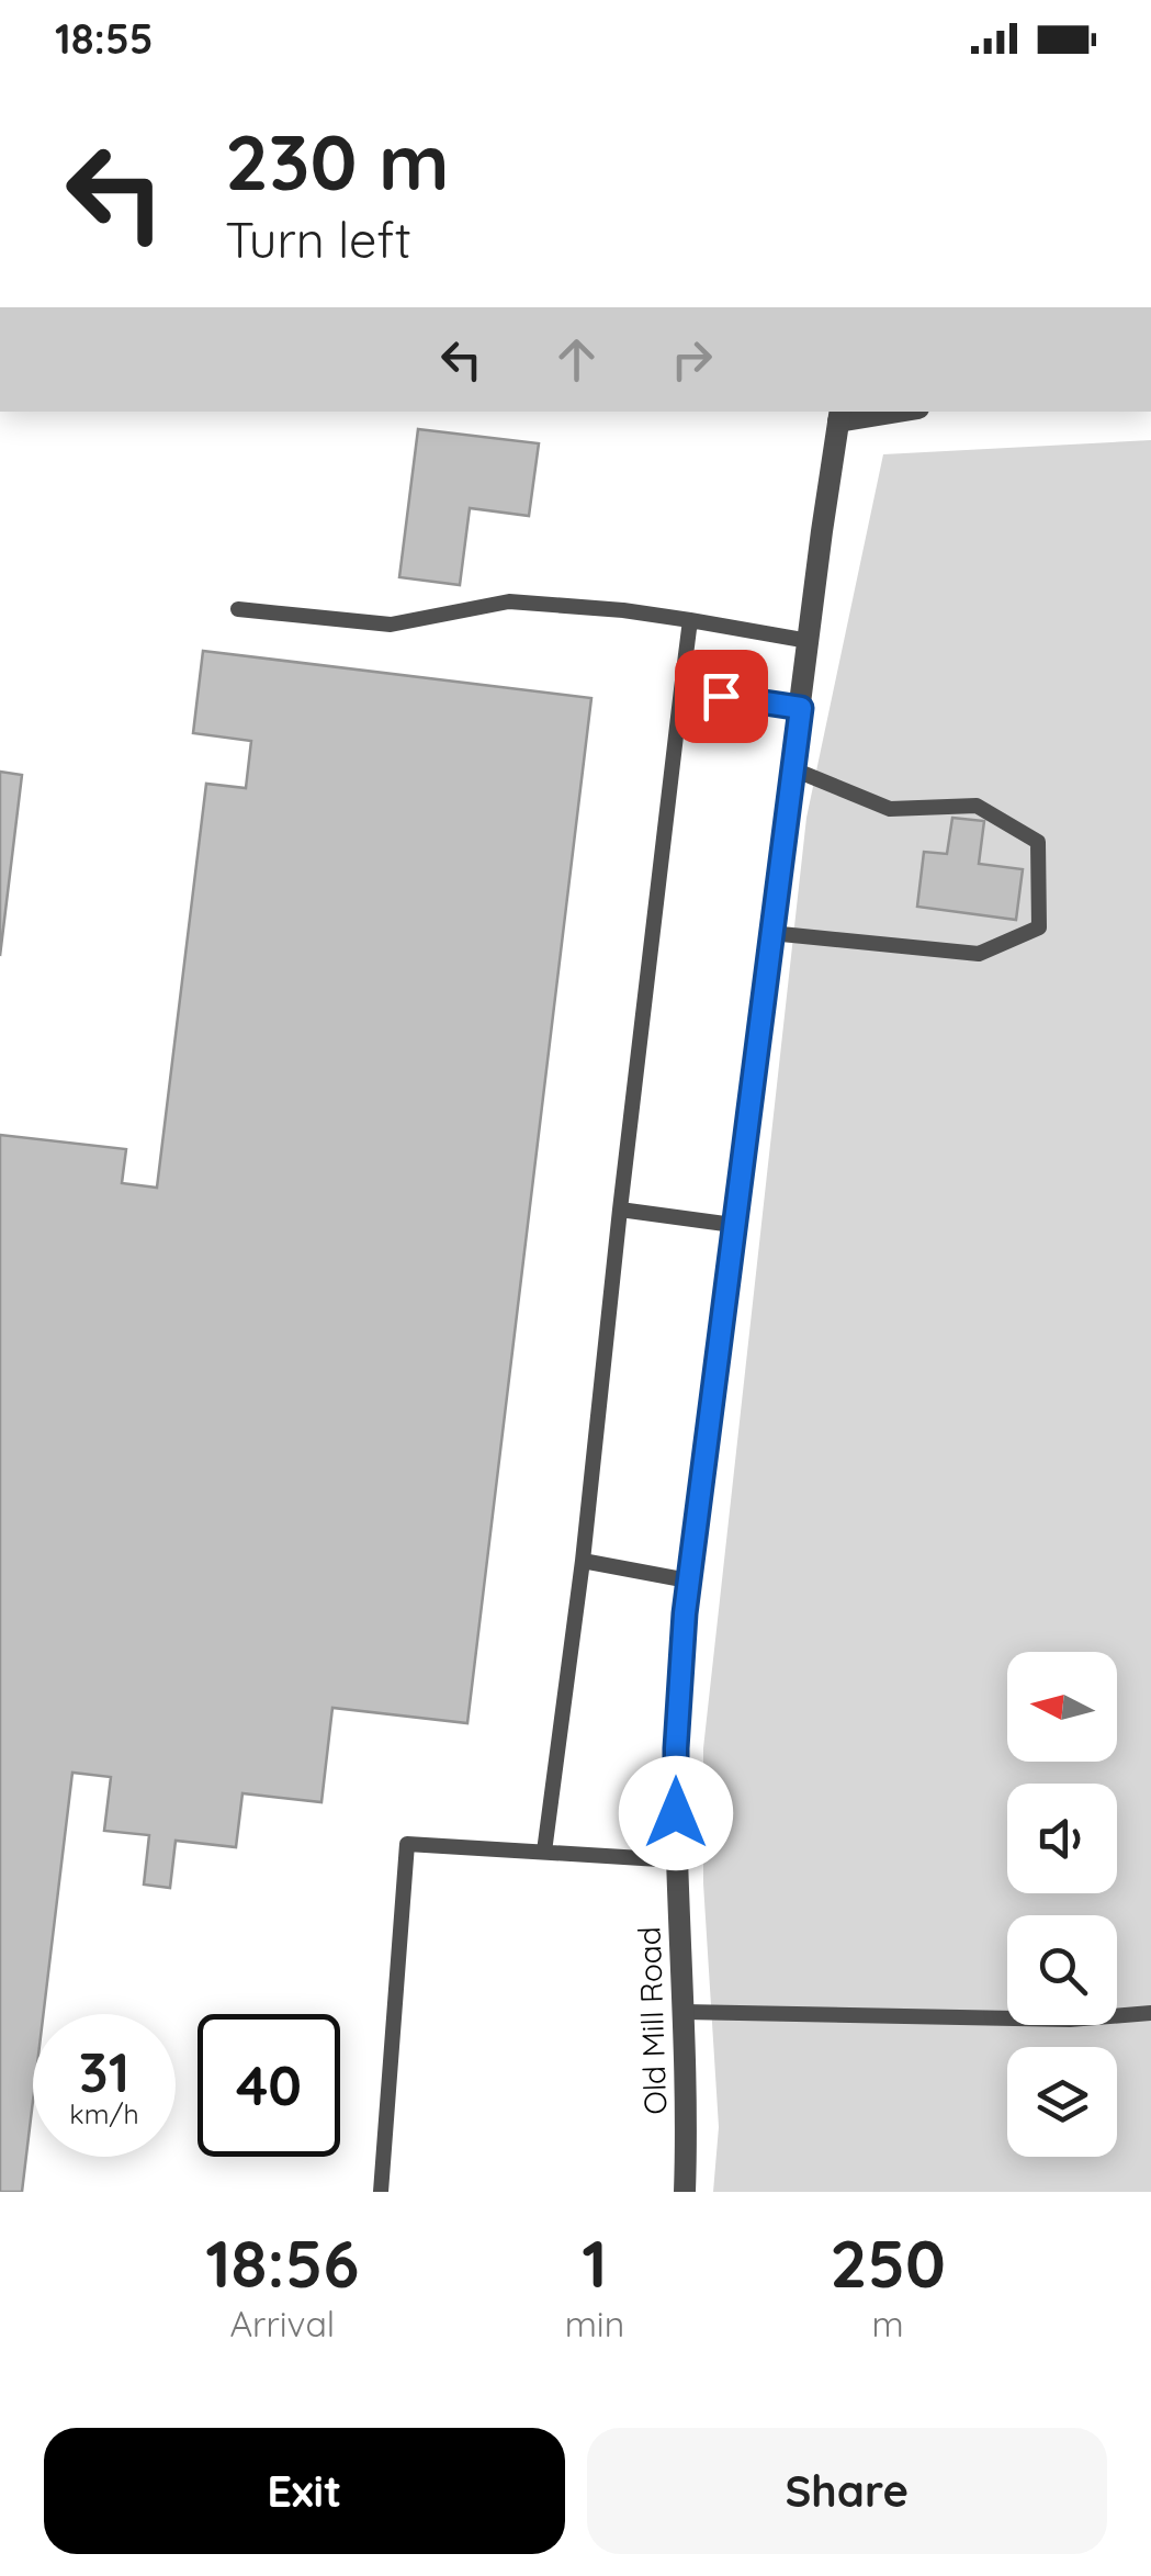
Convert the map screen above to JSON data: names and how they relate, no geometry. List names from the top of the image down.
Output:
{
  "streets": {
    "street": ["Old Mill Road"]
  },
  "north": "left",
  "page": {
    "status": "18:55",
    "turn": ["230 m", "Turn left"],
    "speed": "31 km/h",
    "limit": "40",
    "eta": [
      "18:56",
      "Arrival",
      "1",
      "min",
      "250",
      "m"
    ],
    "buttons": ["Exit", "Share"]
  }
}
